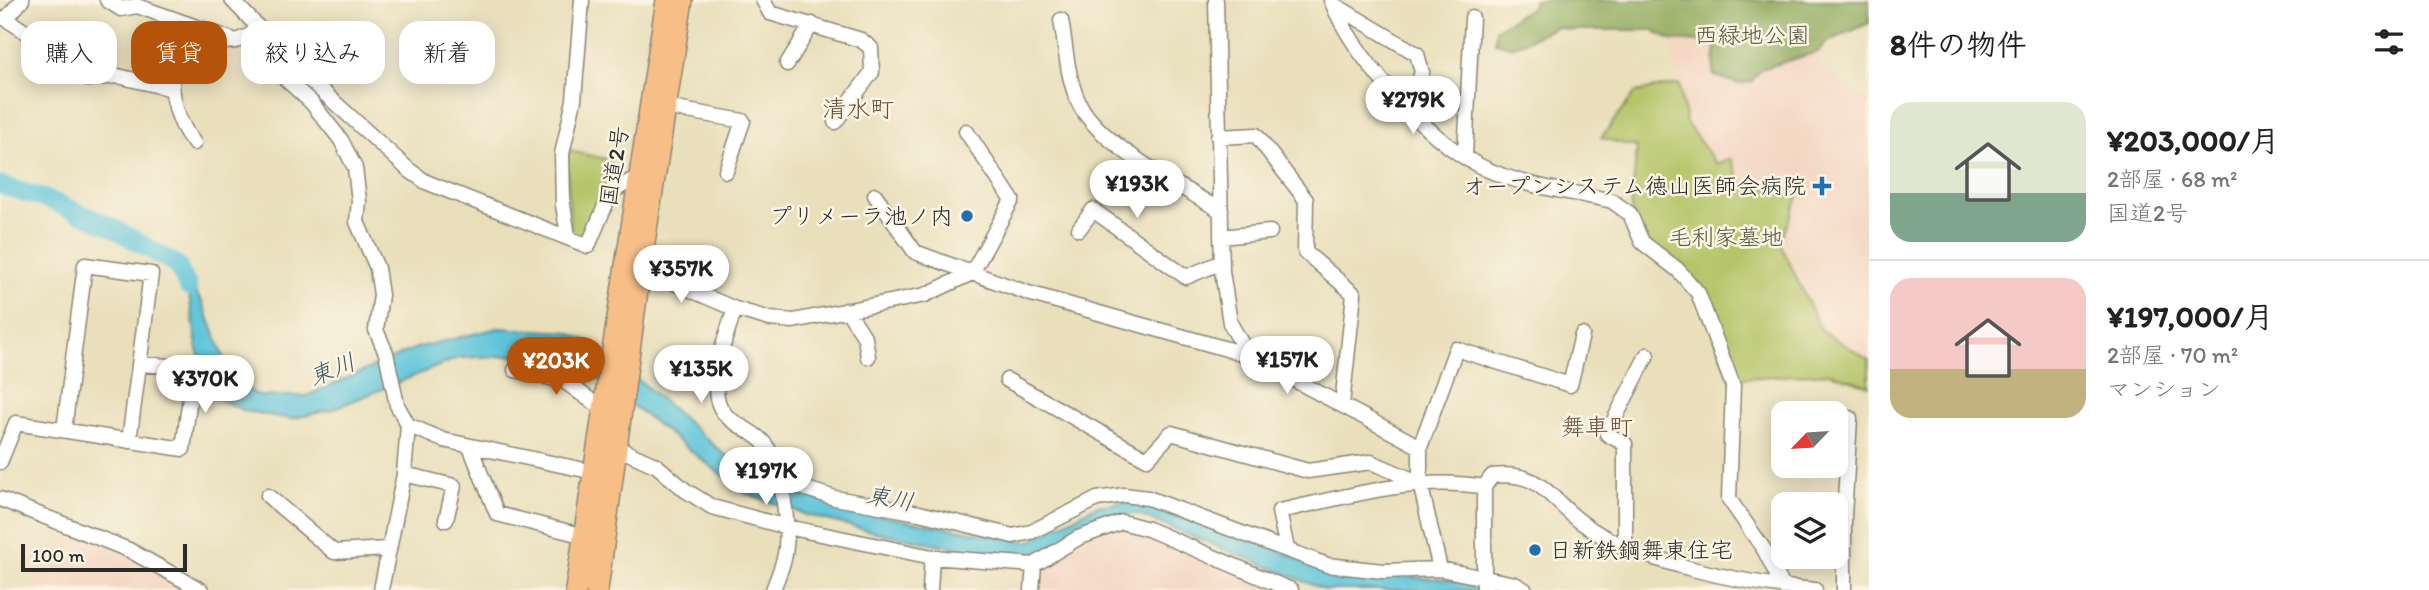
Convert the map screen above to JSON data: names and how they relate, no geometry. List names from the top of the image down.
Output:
{
  "streets": {
    "highway": ["国道2号"]
  },
  "districts": ["清水町", "舞車町"],
  "water": ["東川"],
  "parks": ["西緑地公園", "毛利家墓地"],
  "places": {
    "health": ["オープンシステム徳山医師会病院"],
    "other": ["プリメーラ池ノ内", "日新鉄鋼舞東住宅"]
  },
  "scale_bar": "100 m",
  "north": "bottom left",
  "page": {
    "heading": "8件の物件",
    "chip": [
      "購入",
      "賃貸",
      "絞り込み",
      "新着"
    ],
    "price": [
      "¥279K",
      "¥193K",
      "¥357K",
      "¥157K",
      "¥203K",
      "¥135K",
      "¥370K",
      "¥197K"
    ],
    "list": [
      {
        "name": "¥203,000/月",
        "note": "2部屋 · 68 m² · 国道2号"
      },
      {
        "name": "¥197,000/月",
        "note": "2部屋 · 70 m² · マンション"
      }
    ],
    "scale": "100 m"
  }
}
